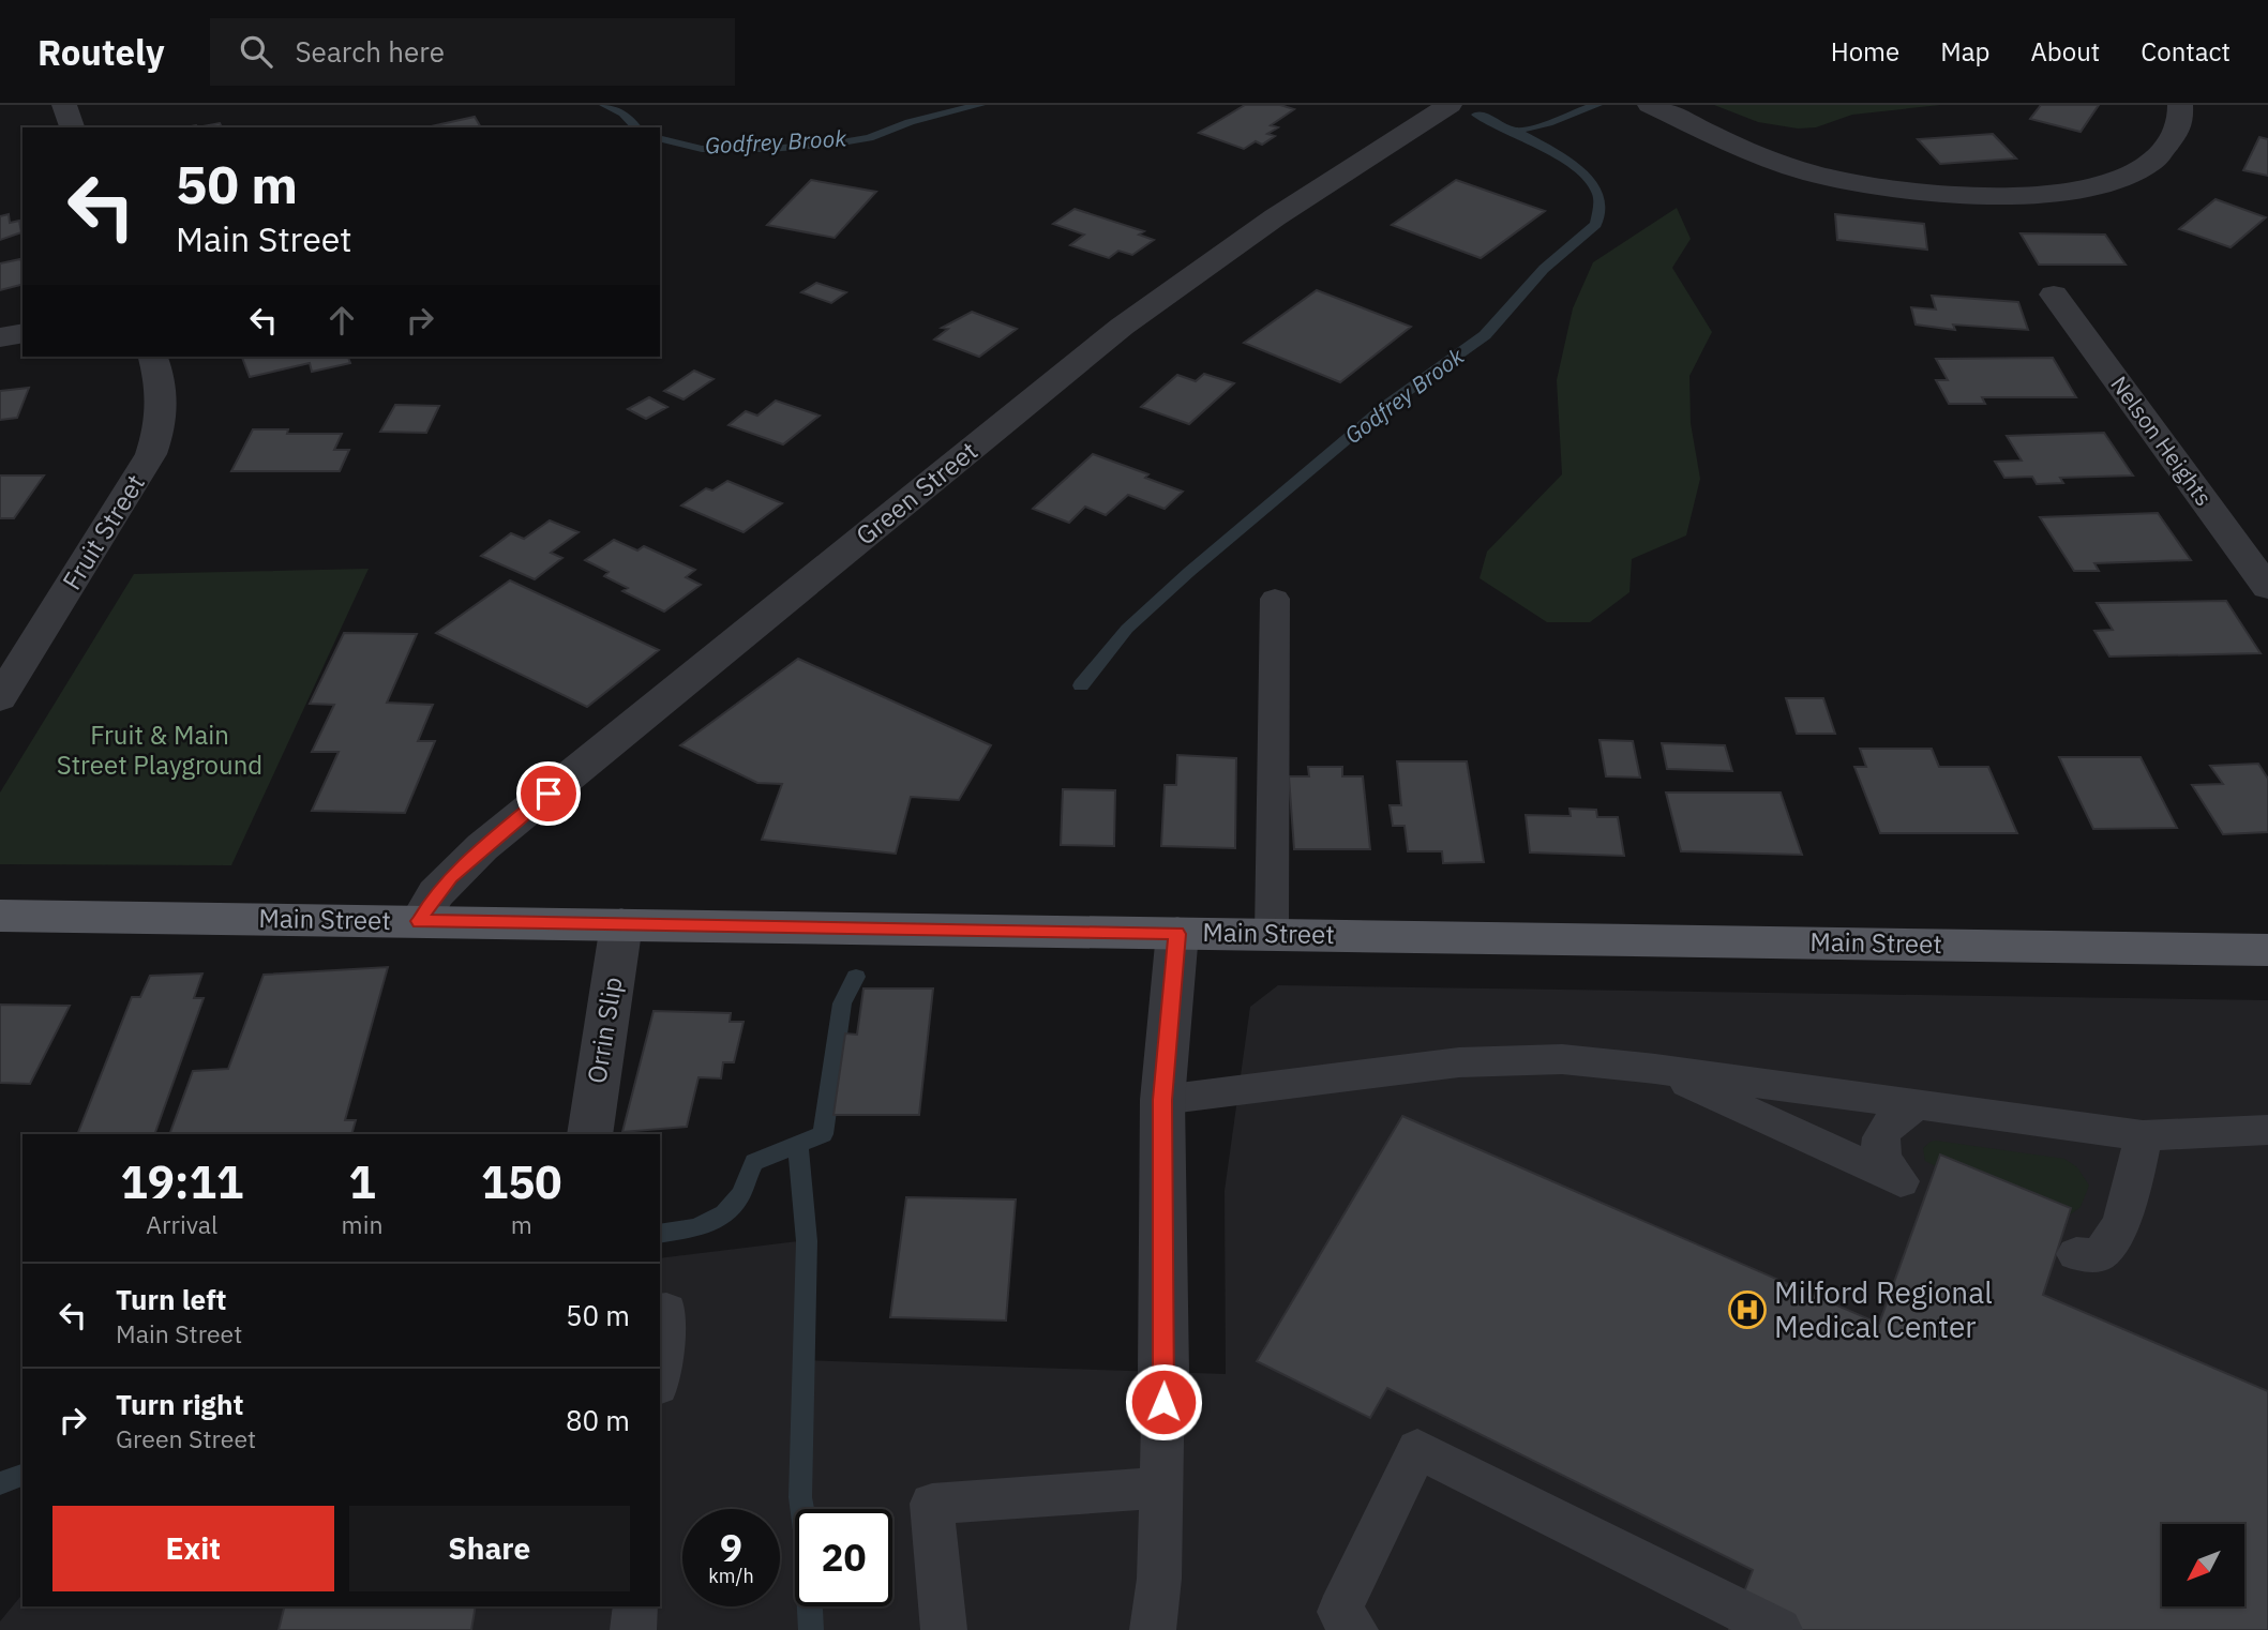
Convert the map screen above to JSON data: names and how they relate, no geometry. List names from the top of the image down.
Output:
{
  "streets": {
    "main road": ["Main Street"],
    "street": [
      "Nelson Heights",
      "Green Street",
      "Fruit Street",
      "Orrin Slip"
    ]
  },
  "crossings": [
    ["Green Street", "Main Street"],
    ["Main Street", "Orrin Slip"]
  ],
  "water": ["Godfrey Brook"],
  "parks": ["Fruit & Main Street Playground"],
  "places": {
    "hospital": ["Milford Regional Medical Center"]
  },
  "north": "bottom left",
  "page": {
    "header": "Routely",
    "search": "Search here",
    "nav": [
      "Home",
      "Map",
      "About",
      "Contact"
    ],
    "turn": ["50 m", "Main Street"],
    "eta": [
      "19:11",
      "Arrival",
      "1",
      "min",
      "150",
      "m"
    ],
    "list": [
      {
        "name": "Turn left",
        "note": "Main Street",
        "value": "50 m"
      },
      {
        "name": "Turn right",
        "note": "Green Street",
        "value": "80 m"
      }
    ],
    "buttons": ["Exit", "Share"],
    "speed": "9 km/h",
    "limit": "20"
  }
}
